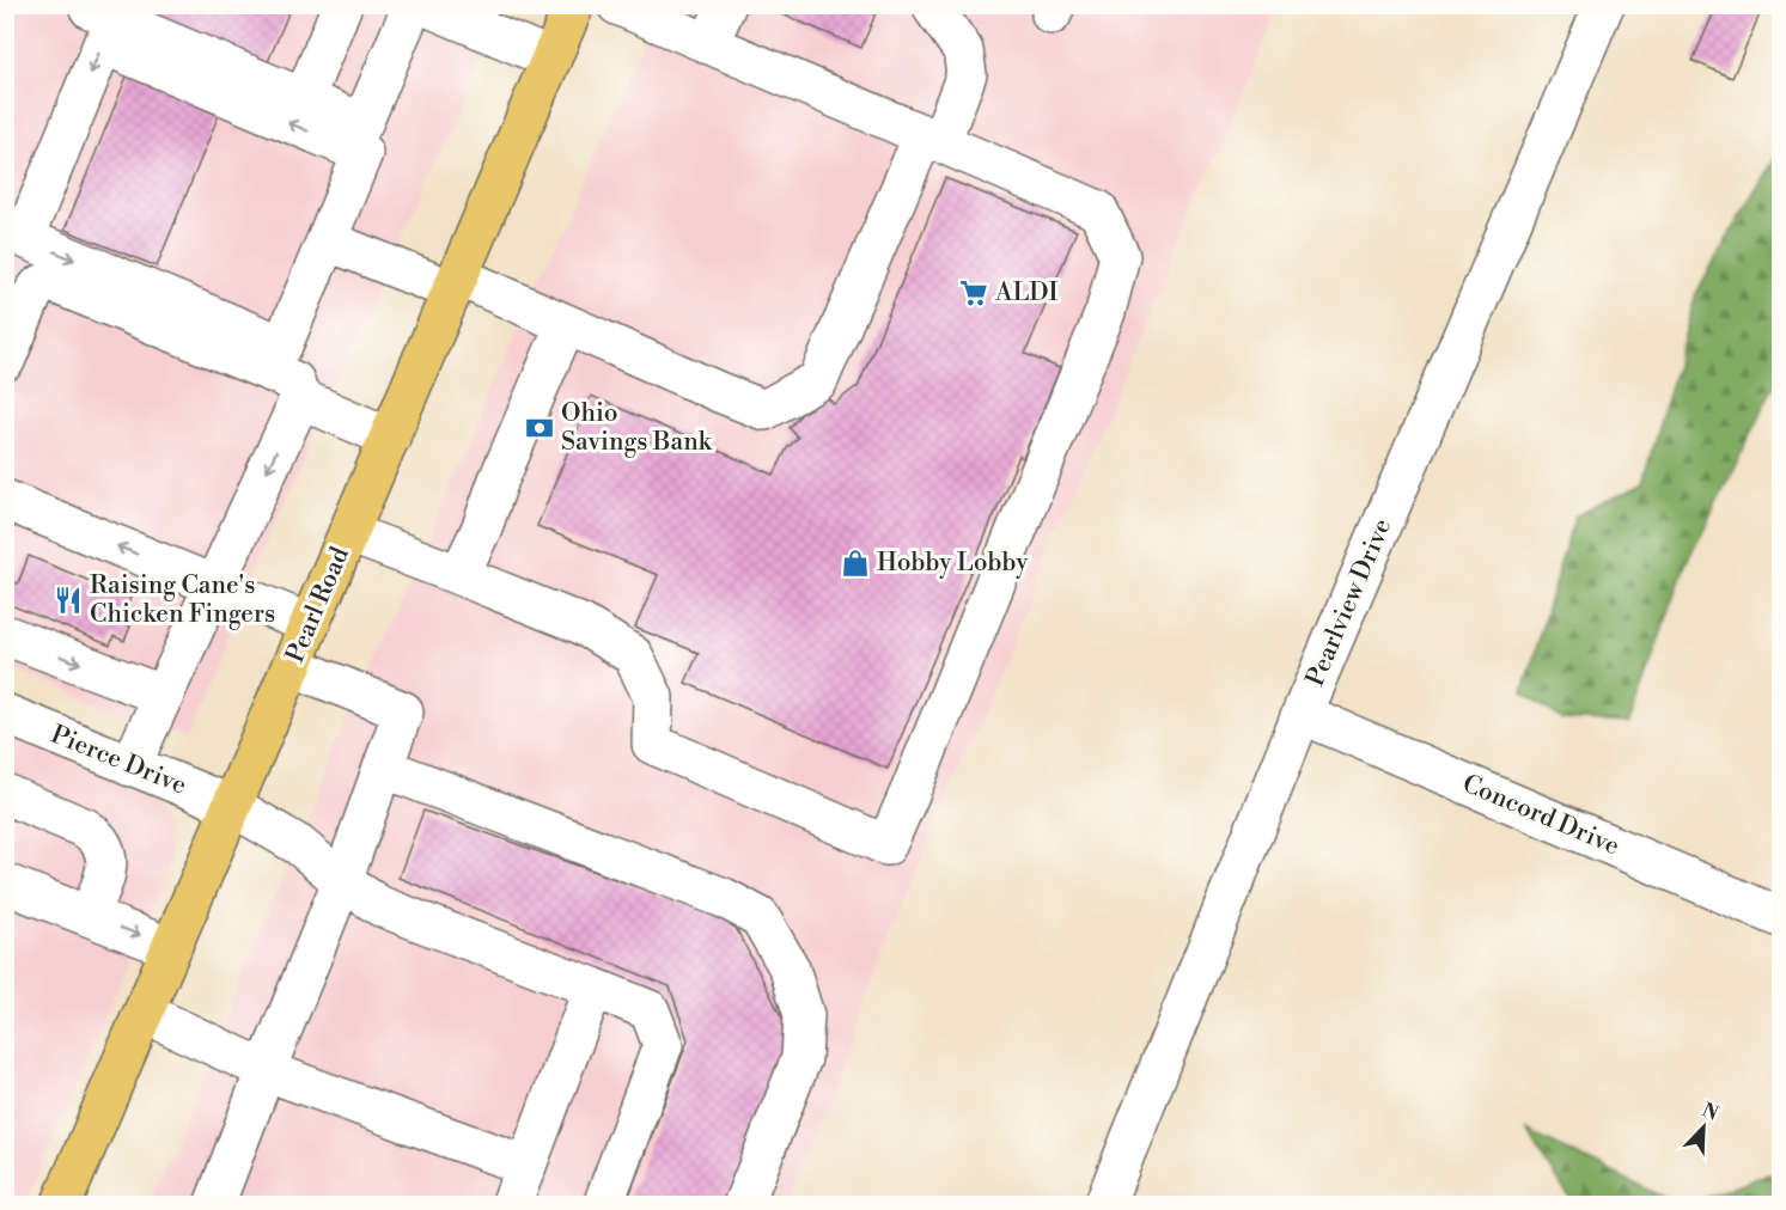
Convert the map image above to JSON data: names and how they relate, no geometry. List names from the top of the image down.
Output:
{
  "streets": {
    "main road": ["Pearl Road"],
    "street": ["Pearlview Drive", "Pierce Drive", "Concord Drive"]
  },
  "crossings": [
    ["Pearlview Drive", "Concord Drive"],
    ["Pearl Road", "Pierce Drive"]
  ],
  "places": {
    "supermarket": ["ALDI"],
    "bank": ["Ohio Savings Bank"],
    "shop": ["Hobby Lobby"],
    "restaurant": ["Raising Cane's Chicken Fingers"]
  },
  "north": "top right"
}
